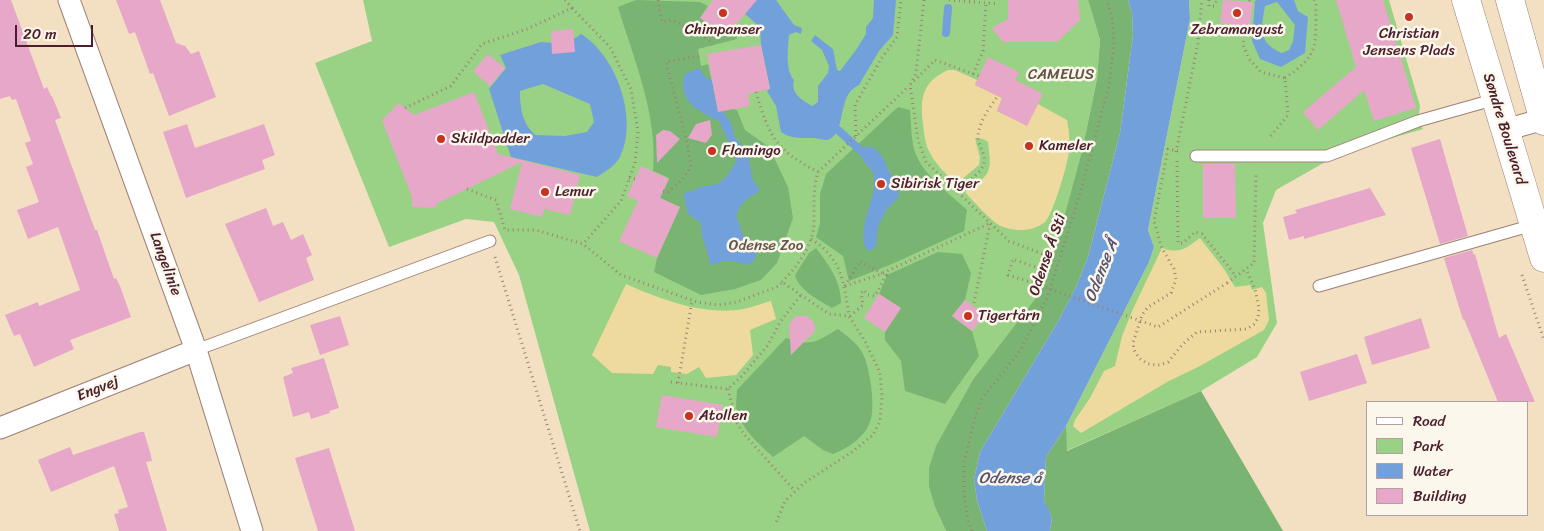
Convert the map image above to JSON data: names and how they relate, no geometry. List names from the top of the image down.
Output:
{
  "streets": {
    "main road": ["Søndre Boulevard"],
    "street": ["Langelinie", "Engvej"],
    "path": ["Odense Å Sti"]
  },
  "crossings": [
    ["Langelinie", "Engvej"]
  ],
  "water": ["Odense Å", "Odense å"],
  "parks": ["CAMELUS", "Odense Zoo"],
  "places": [
    "Chimpanser",
    "Zebramangust",
    "Christian Jensens Plads",
    "Skildpadder",
    "Kameler",
    "Flamingo",
    "Sibirisk Tiger",
    "Lemur",
    "Tigertårn",
    "Atollen"
  ],
  "legend": [
    "Road",
    "Park",
    "Water",
    "Building"
  ],
  "scale_bar": "20 m"
}
